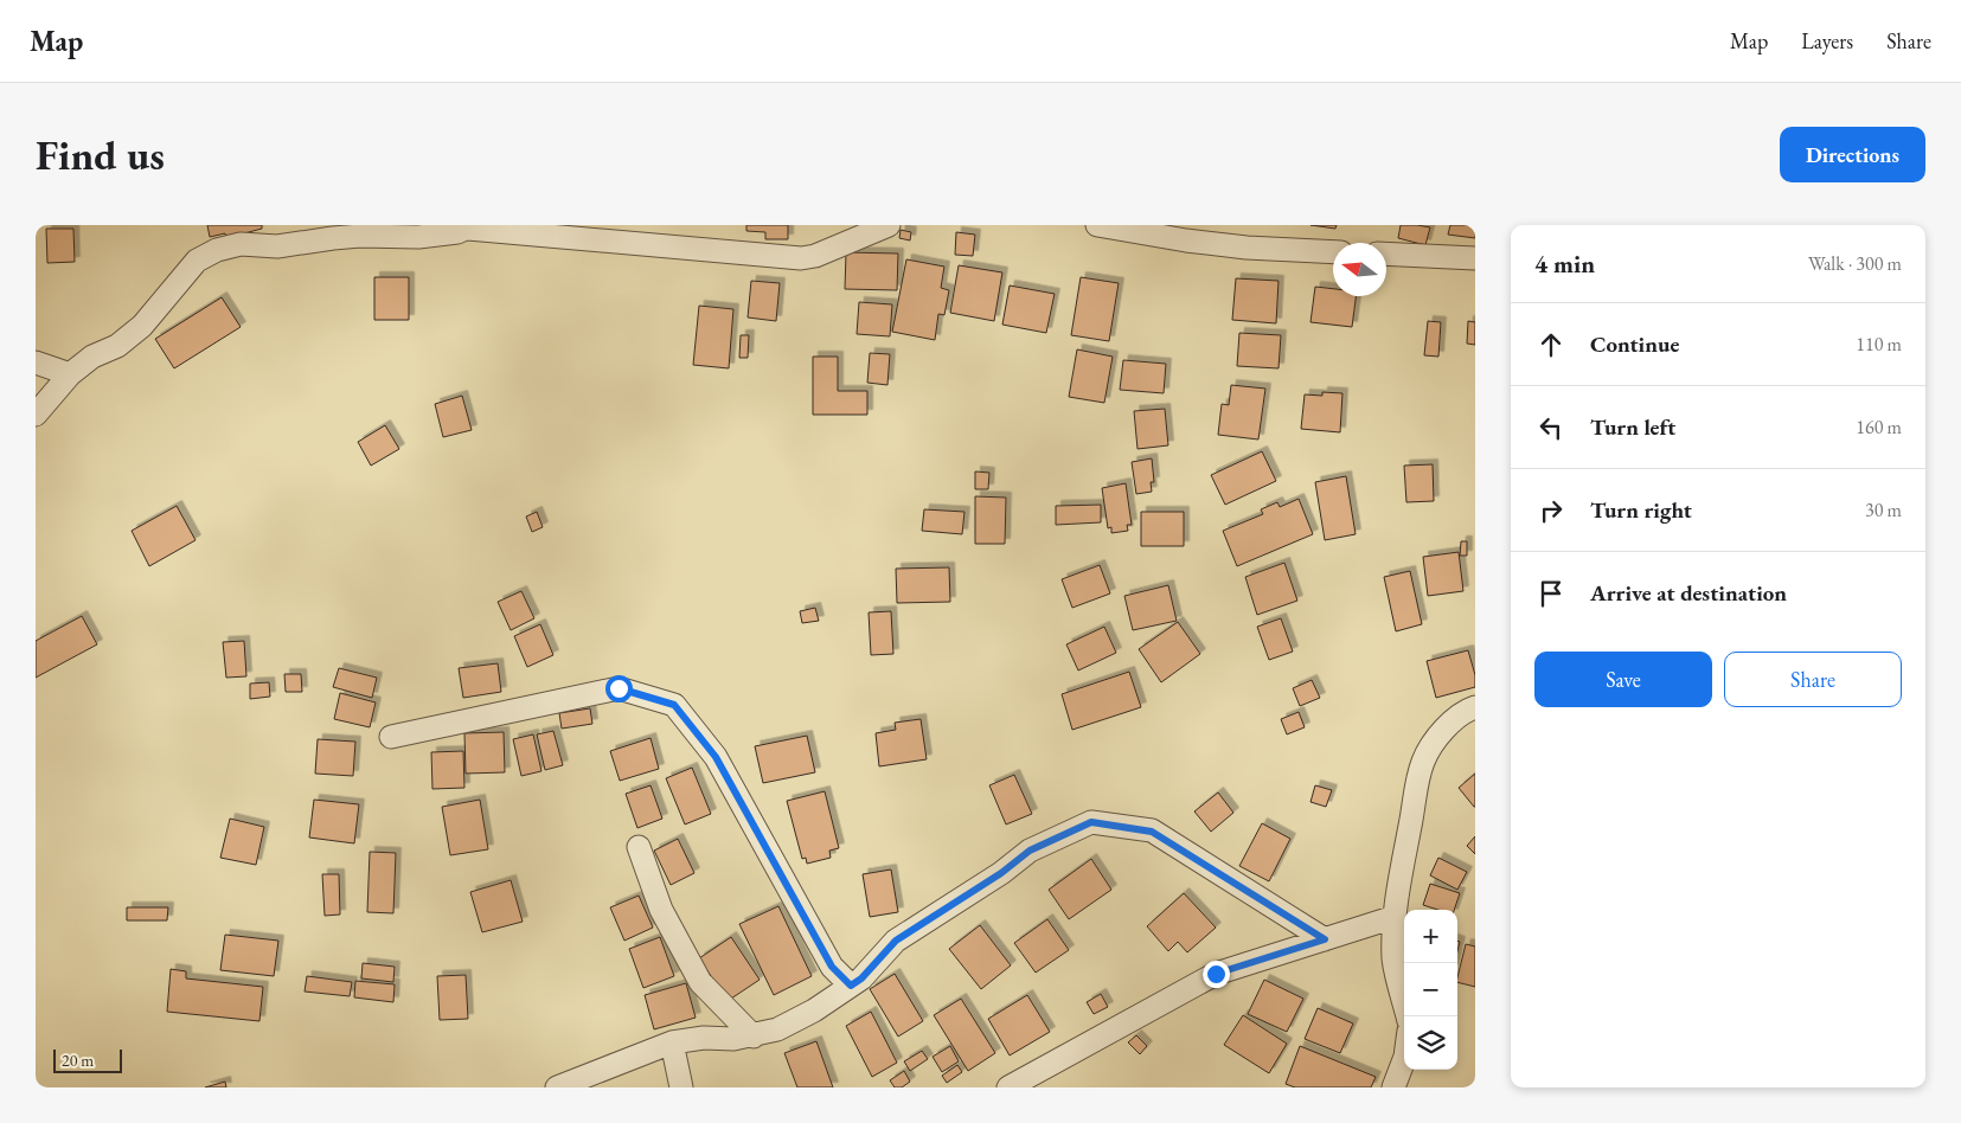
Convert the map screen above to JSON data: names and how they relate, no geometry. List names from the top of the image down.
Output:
{
  "scale_bar": "20 m",
  "north": "left",
  "page": {
    "header": "Map",
    "nav": ["Map", "Layers", "Share"],
    "buttons": [
      "Directions",
      ["Save", "Share"]
    ],
    "title": "Find us",
    "heading": ["4 min", "Walk · 300 m"],
    "list": [
      ["Continue", "110 m"],
      ["Turn left", "160 m"],
      ["Turn right", "30 m"],
      "Arrive at destination"
    ],
    "map_buttons": ["+", "−"],
    "scale": "20 m"
  }
}
